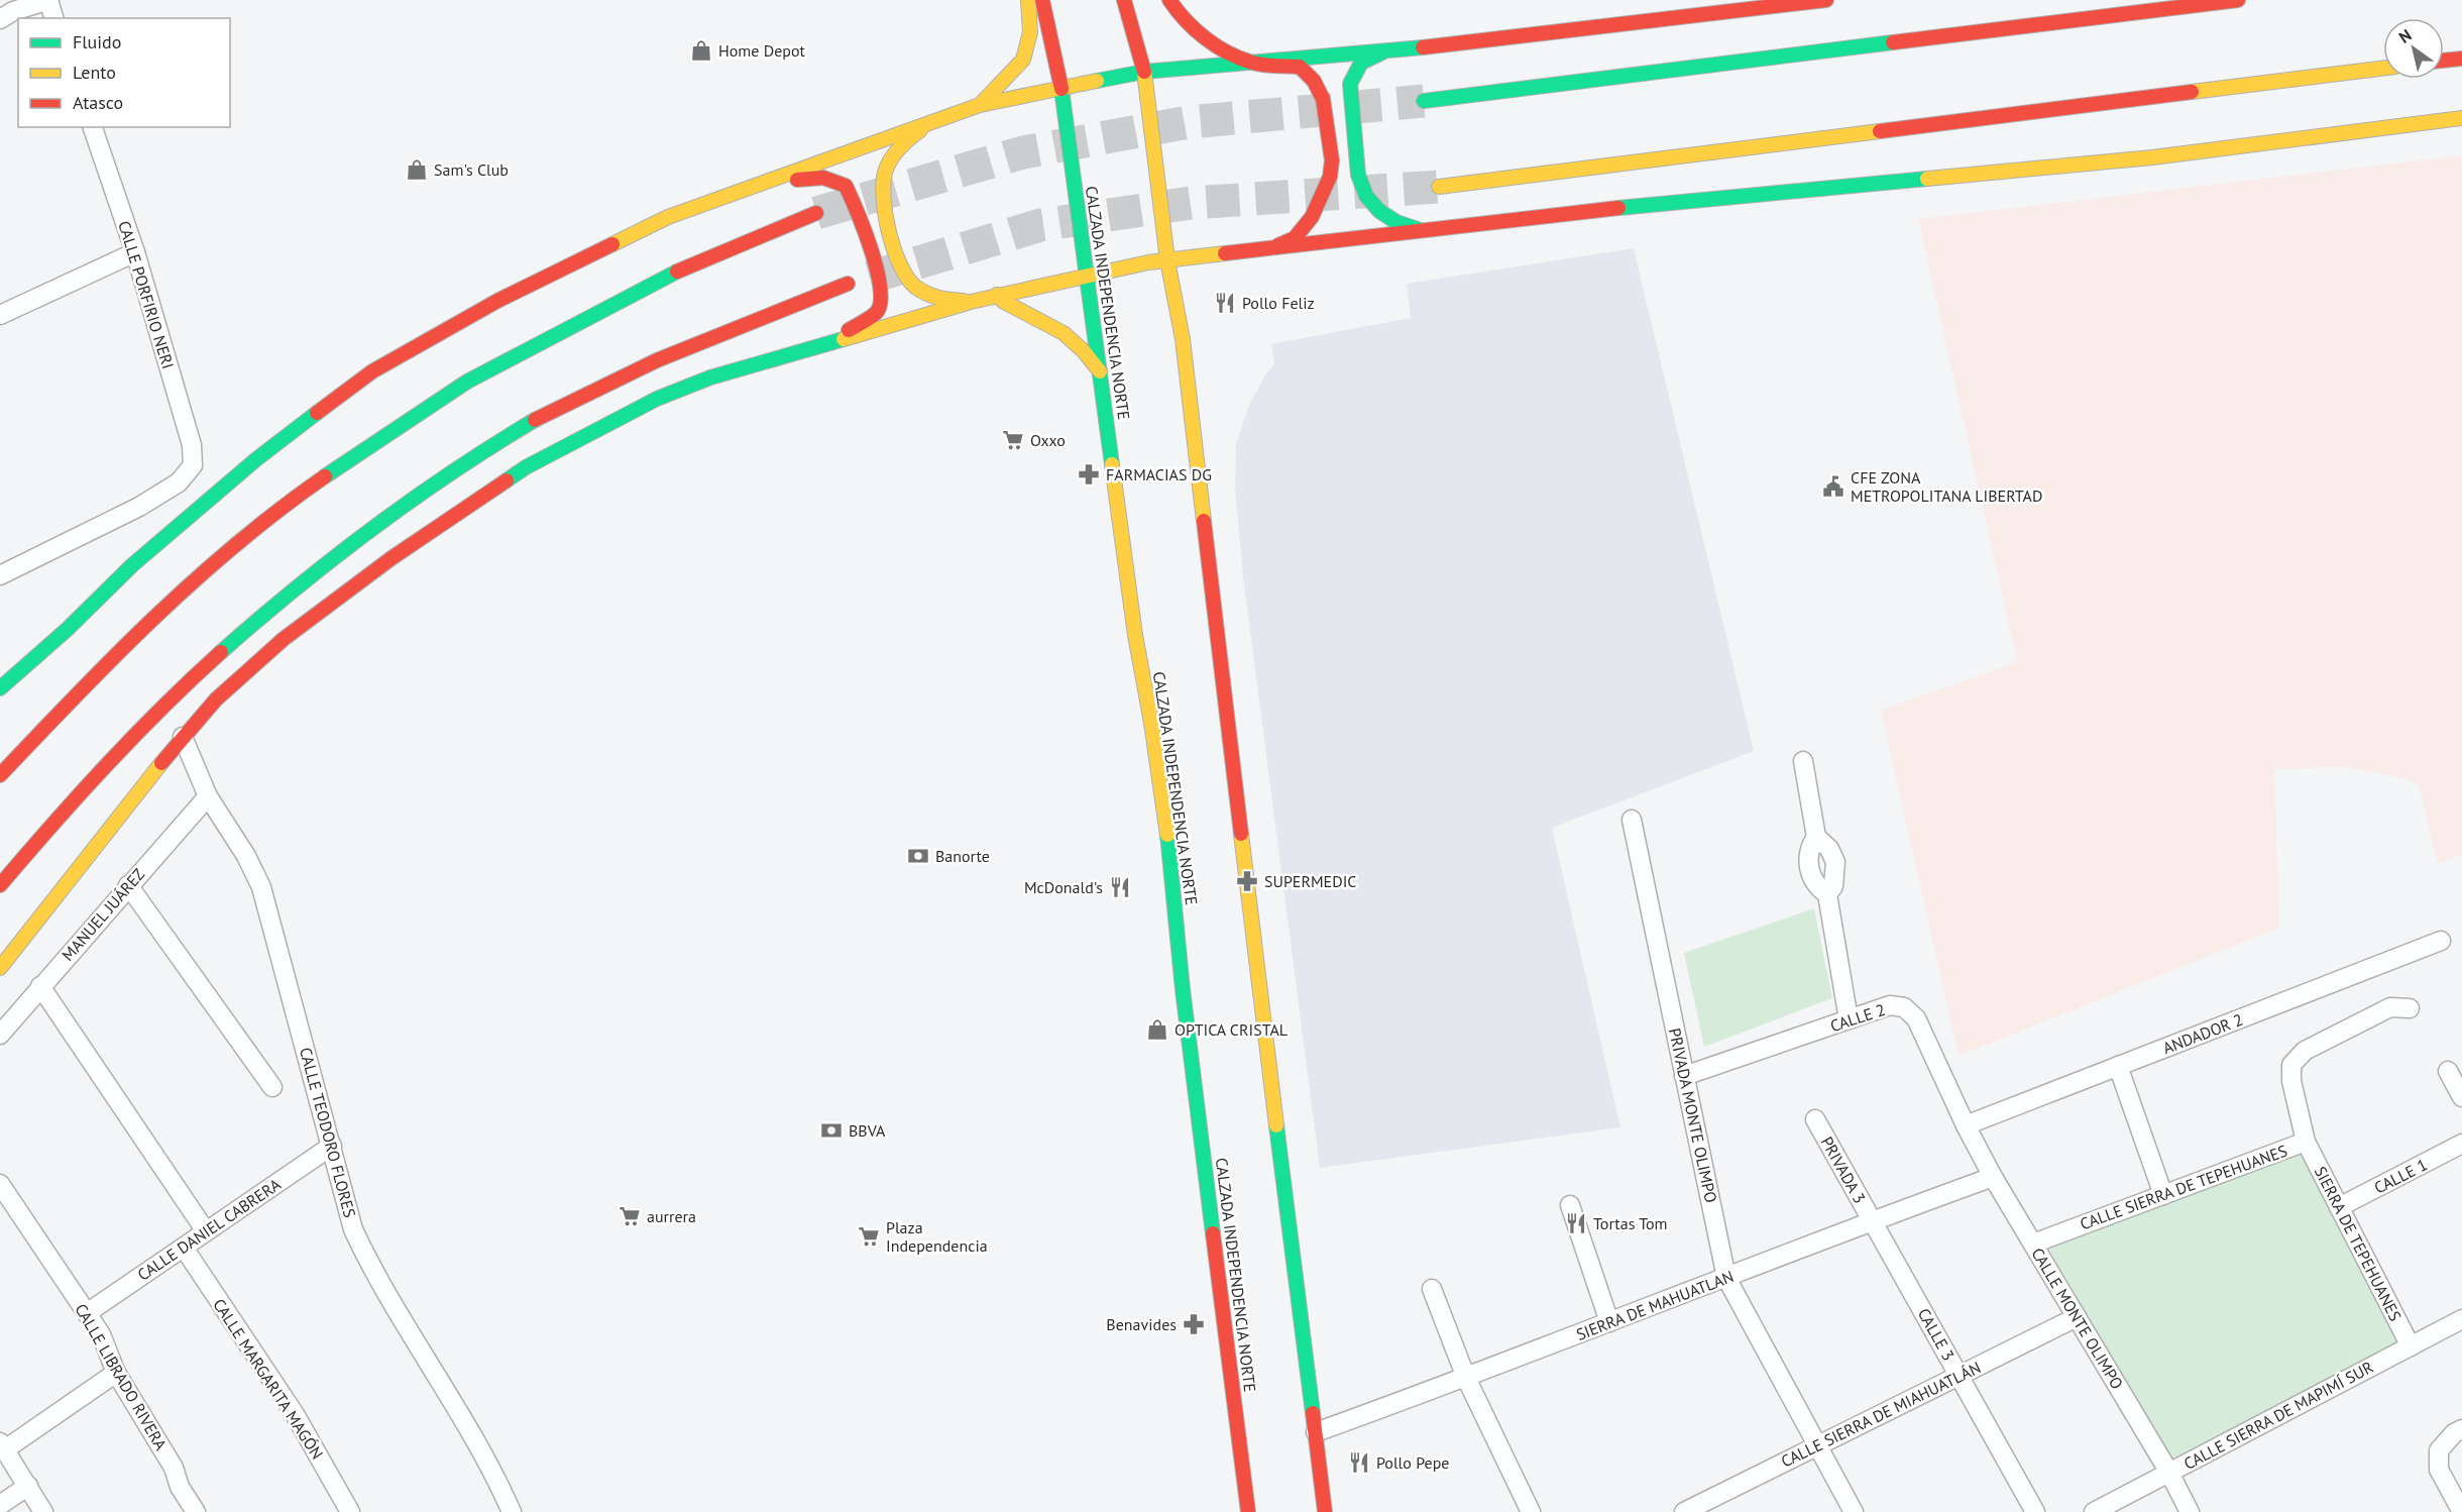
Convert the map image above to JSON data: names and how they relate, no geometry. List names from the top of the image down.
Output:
{
  "streets": {
    "main road": ["CALZADA INDEPENDENCIA NORTE"],
    "street": [
      "CALLE PORFIRIO NERI",
      "MANUEL JUÁREZ",
      "CALLE 2",
      "ANDADOR 2",
      "PRIVADA MONTE OLIMPO",
      "CALLE TEODORO FLORES",
      "PRIVADA 3",
      "CALLE 1",
      "CALLE SIERRA DE TEPEHUANES",
      "CALLE DANIEL CABRERA",
      "SIERRA DE TEPEHUANES",
      "SIERRA DE MAHUATLAN",
      "CALLE MONTE OLIMPO",
      "CALLE 3",
      "CALLE LIBRADO RIVERA",
      "CALLE MARGARITA MAGÓN",
      "CALLE SIERRA DE MIAHUATLÁN",
      "CALLE SIERRA DE MAPIMÍ SUR"
    ]
  },
  "crossings": [
    ["MANUEL JUÁREZ", "CALLE TEODORO FLORES"],
    ["CALLE 2", "ANDADOR 2"],
    ["CALLE 2", "PRIVADA MONTE OLIMPO"],
    ["CALLE 2", "CALLE MONTE OLIMPO"],
    ["ANDADOR 2", "CALLE MONTE OLIMPO"],
    ["PRIVADA MONTE OLIMPO", "SIERRA DE MAHUATLAN"],
    ["CALLE TEODORO FLORES", "CALLE DANIEL CABRERA"],
    ["PRIVADA 3", "SIERRA DE MAHUATLAN"],
    ["PRIVADA 3", "CALLE 3"],
    ["CALLE 1", "SIERRA DE TEPEHUANES"],
    ["CALLE SIERRA DE TEPEHUANES", "SIERRA DE TEPEHUANES"],
    ["CALLE SIERRA DE TEPEHUANES", "CALLE MONTE OLIMPO"],
    ["CALLE DANIEL CABRERA", "CALLE LIBRADO RIVERA"],
    ["CALLE DANIEL CABRERA", "CALLE MARGARITA MAGÓN"],
    ["SIERRA DE TEPEHUANES", "CALLE SIERRA DE MAPIMÍ SUR"],
    ["SIERRA DE MAHUATLAN", "CALLE MONTE OLIMPO"],
    ["SIERRA DE MAHUATLAN", "CALLE 3"],
    ["CALLE MONTE OLIMPO", "CALLE SIERRA DE MIAHUATLÁN"],
    ["CALLE MONTE OLIMPO", "CALLE SIERRA DE MAPIMÍ SUR"],
    ["CALLE 3", "CALLE SIERRA DE MIAHUATLÁN"]
  ],
  "places": {
    "shop": ["Home Depot", "Sam's Club", "OPTICA CRISTAL"],
    "restaurant": [
      "Pollo Feliz",
      "McDonald's",
      "Tortas Tom",
      "Pollo Pepe"
    ],
    "supermarket": ["Oxxo", "aurrera", "Plaza Independencia"],
    "pharmacy": ["FARMACIAS DG", "SUPERMEDIC", "Benavides"],
    "public building": ["CFE ZONA METROPOLITANA LIBERTAD"],
    "bank": ["Banorte", "BBVA"]
  },
  "legend": ["Fluido", "Lento", "Atasco"],
  "north": "top left"
}
